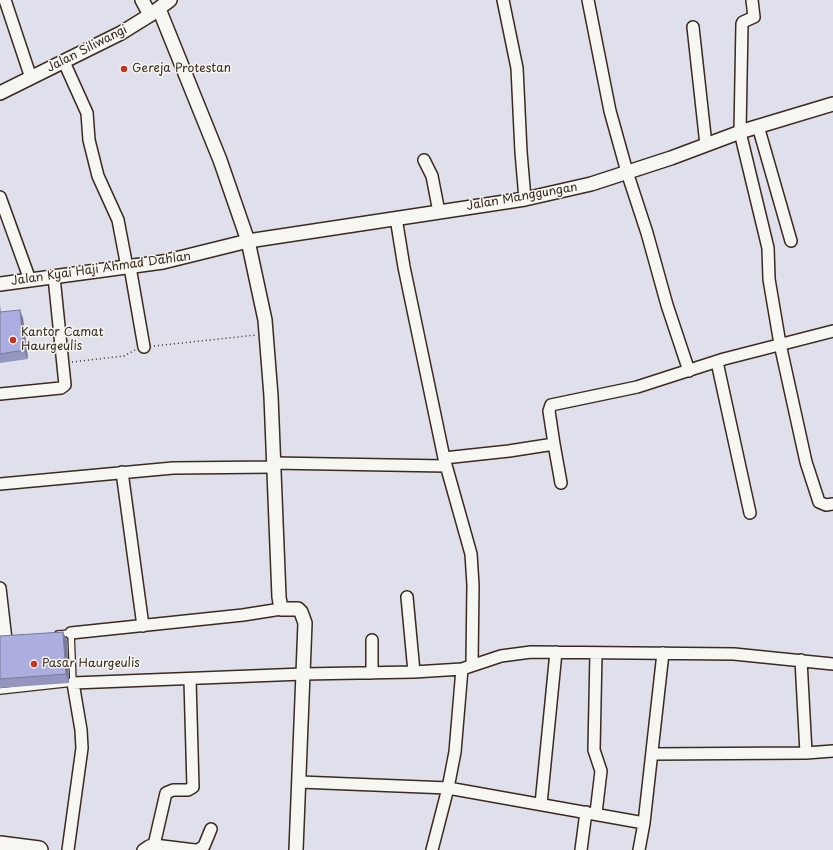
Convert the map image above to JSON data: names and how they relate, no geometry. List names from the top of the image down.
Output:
{
  "streets": {
    "street": ["Jalan Siliwangi", "Jalan Manggungan", "Jalan Kyai Haji Ahmad Dahlan"]
  },
  "crossings": [
    ["Jalan Manggungan", "Jalan Kyai Haji Ahmad Dahlan"]
  ],
  "places": ["Gereja Protestan", "Kantor Camat Haurgeulis", "Pasar Haurgeulis"]
}
